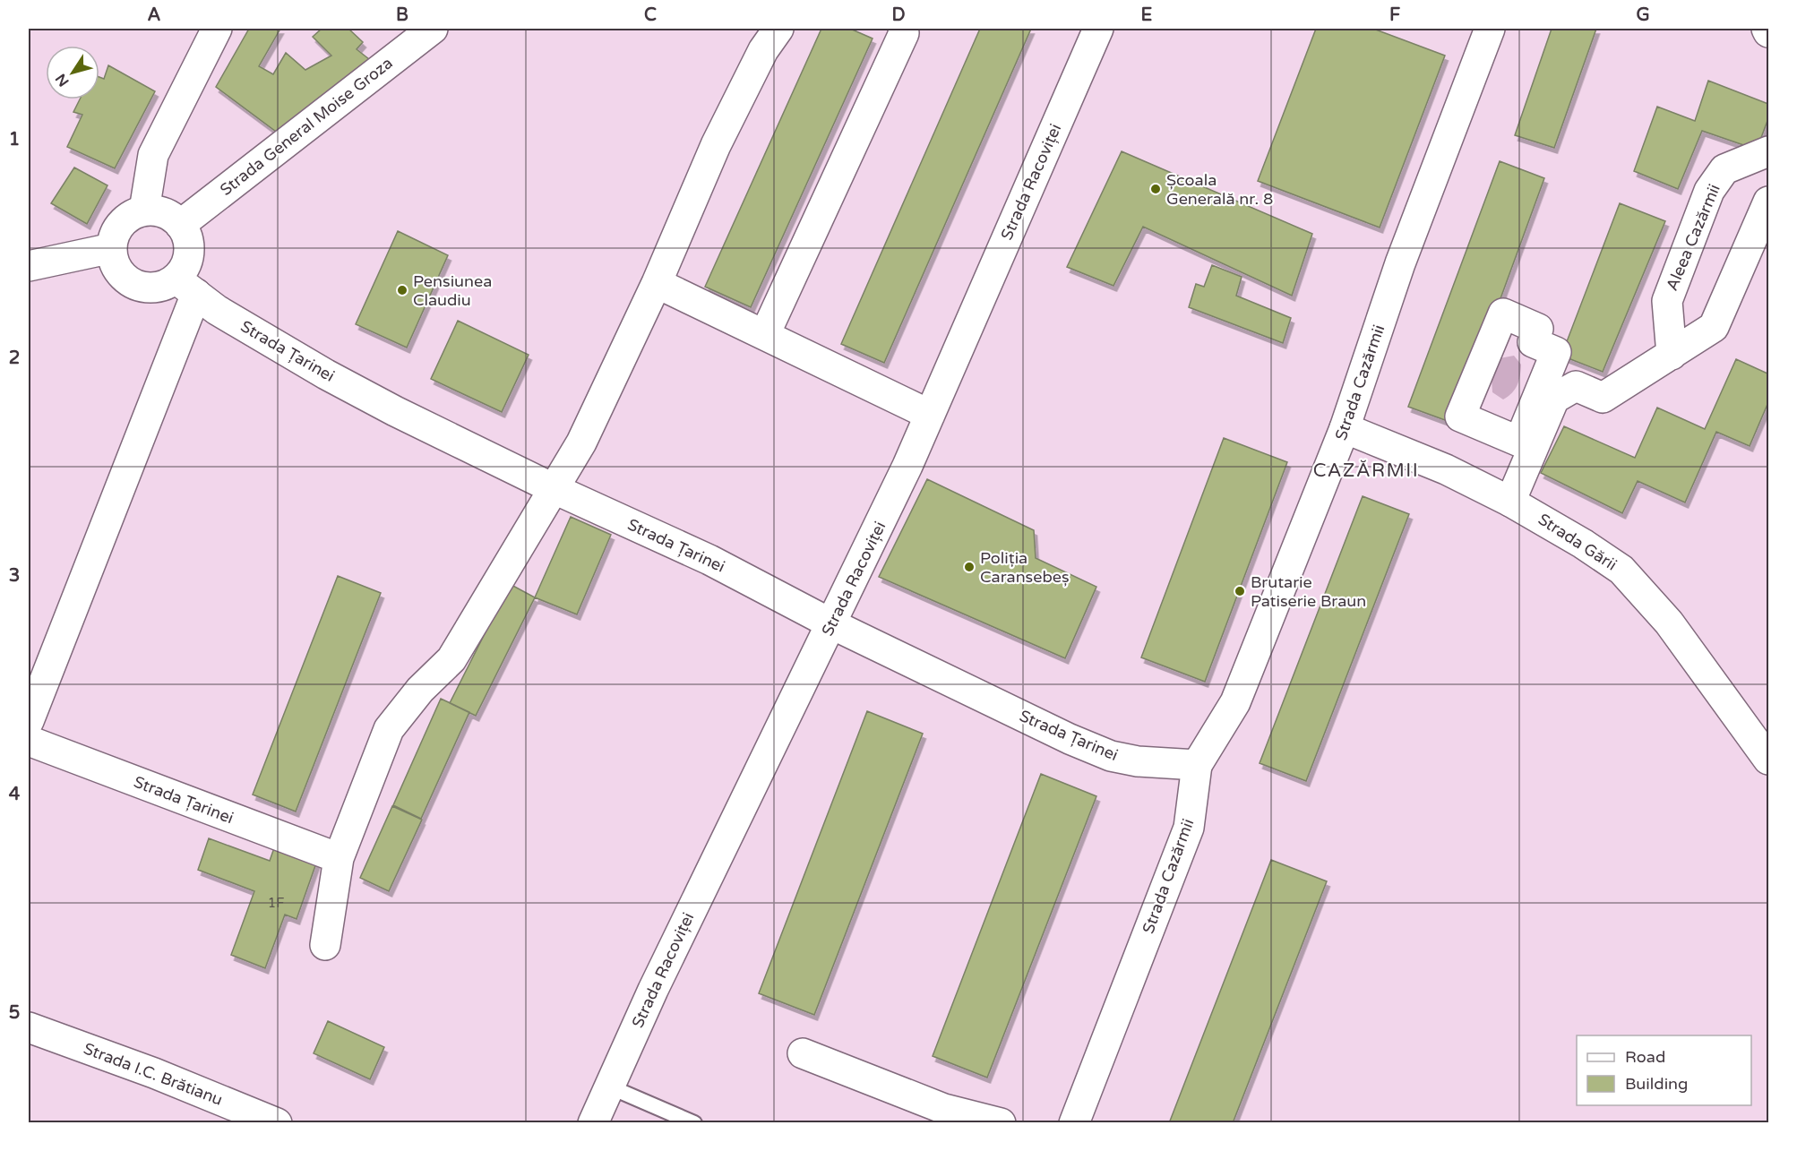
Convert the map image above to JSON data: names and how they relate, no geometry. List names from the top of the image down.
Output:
{
  "streets": {
    "street": [
      "Strada General Moise Groza",
      "Strada Racoviței",
      "Aleea Cazărmii",
      "Strada Țarinei",
      "Strada Cazărmii",
      "Strada Gării",
      "Strada I.C. Brătianu"
    ]
  },
  "crossings": [
    ["Strada General Moise Groza", "Strada Țarinei"],
    ["Strada Racoviței", "Strada Țarinei"],
    ["Strada Țarinei", "Strada Cazărmii"],
    ["Strada Cazărmii", "Strada Gării"]
  ],
  "districts": ["CAZĂRMII"],
  "places": [
    "Școala Generală nr. 8",
    "Pensiunea Claudiu",
    "Poliția Caransebeș",
    "Brutarie Patiserie Braun"
  ],
  "house_numbers": ["1F"],
  "legend": ["Road", "Building"],
  "north": "bottom left",
  "grid": {
    "columns": [
      "A",
      "B",
      "C",
      "D",
      "E",
      "F",
      "G"
    ],
    "rows": [
      "1",
      "2",
      "3",
      "4",
      "5"
    ]
  }
}
